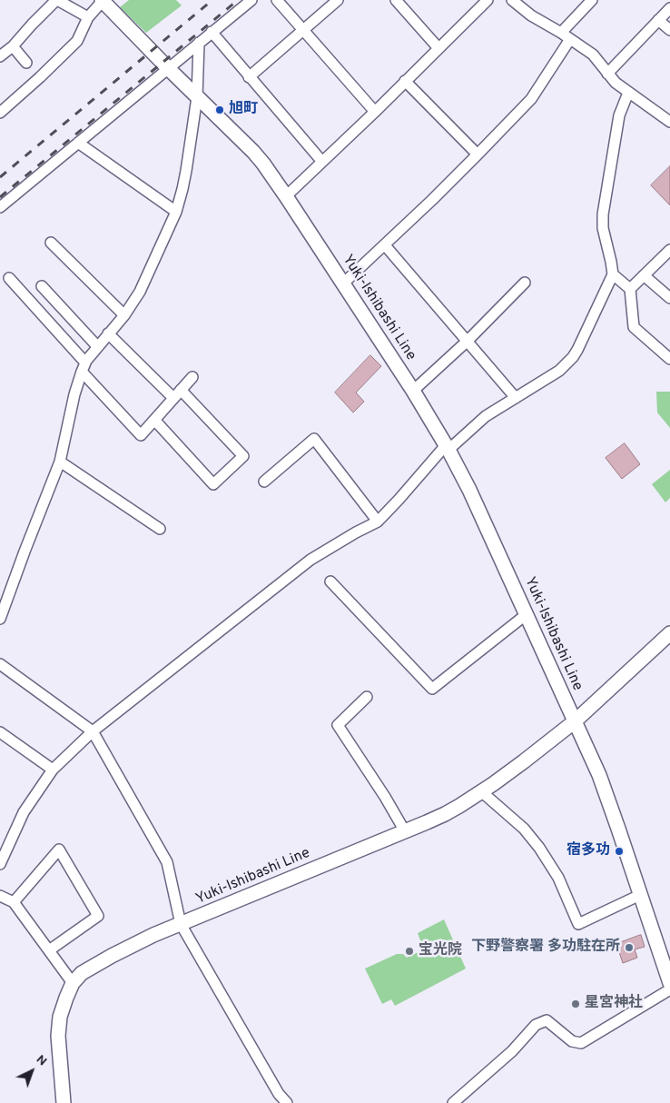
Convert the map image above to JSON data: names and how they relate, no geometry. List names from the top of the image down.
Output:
{
  "streets": {
    "main road": ["Yuki-Ishibashi Line"]
  },
  "places": [
    "旭町",
    "宿多功",
    "下野警察署 多功駐在所",
    "宝光院",
    "星宮神社"
  ],
  "north": "top right"
}
